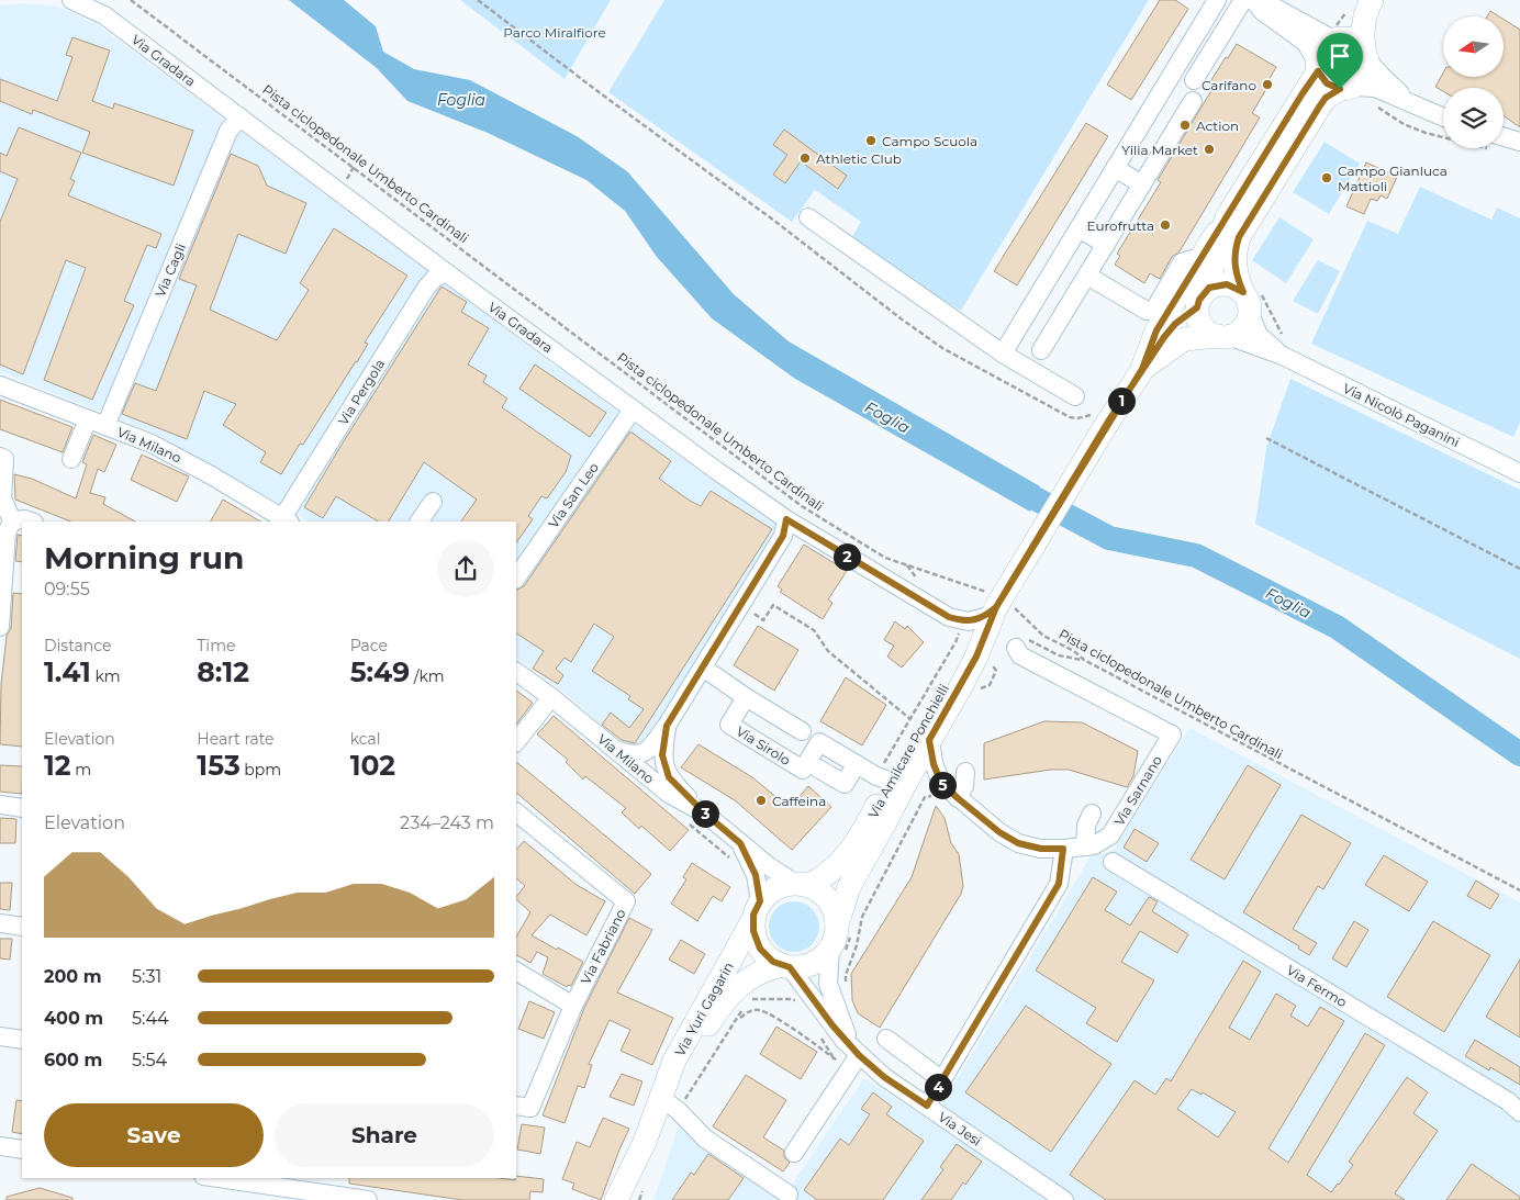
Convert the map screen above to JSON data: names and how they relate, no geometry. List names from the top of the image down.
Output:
{
  "streets": {
    "main road": ["Via Amilcare Ponchielli", "Via Yuri Gagarin"],
    "street": [
      "Via Gradara",
      "Via Cagli",
      "Via Pergola",
      "Via Nicolò Paganini",
      "Via Milano",
      "Via San Leo",
      "Via Sirolo",
      "Via Sarnano",
      "Via Fabriano",
      "Via Fermo",
      "Via Jesi"
    ],
    "path": ["Pista ciclopedonale Umberto Cardinali"]
  },
  "crossings": [
    ["Via Gradara", "Via Cagli"],
    ["Via Gradara", "Via Pergola"],
    ["Via Gradara", "Via San Leo"],
    ["Pista ciclopedonale Umberto Cardinali", "Via Amilcare Ponchielli"],
    ["Via Cagli", "Via Milano"],
    ["Via Pergola", "Via Milano"],
    ["Via Nicolò Paganini", "Via Amilcare Ponchielli"],
    ["Via Milano", "Via Amilcare Ponchielli"],
    ["Via Milano", "Via Yuri Gagarin"],
    ["Via Milano", "Via Jesi"],
    ["Via Sirolo", "Via Amilcare Ponchielli"],
    ["Via Amilcare Ponchielli", "Via Sarnano"],
    ["Via Amilcare Ponchielli", "Via Yuri Gagarin"],
    ["Via Amilcare Ponchielli", "Via Jesi"],
    ["Via Yuri Gagarin", "Via Jesi"]
  ],
  "water": ["Foglia"],
  "parks": ["Parco Miralfiore"],
  "places": [
    "Carifano",
    "Action",
    "Campo Scuola",
    "Yilia Market",
    "Athletic Club",
    "Campo Gianluca Mattioli",
    "Eurofrutta",
    "Caffeina"
  ],
  "north": "left",
  "page": {
    "pins": [
      "1",
      "2",
      "5",
      "3",
      "4"
    ],
    "heading": ["Morning run", "09:55"],
    "stats": [
      ["Distance", "1.41 km"],
      ["Time", "8:12"],
      ["Pace", "5:49 /km"],
      ["Elevation", "12 m"],
      ["Heart rate", "153 bpm"],
      ["kcal", "102"]
    ],
    "chart": ["Elevation", "234–243 m"],
    "list": [
      {
        "name": "200 m",
        "note": "5:31"
      },
      {
        "name": "400 m",
        "note": "5:44"
      },
      {
        "name": "600 m",
        "note": "5:54"
      }
    ],
    "buttons": ["Save", "Share"]
  }
}
